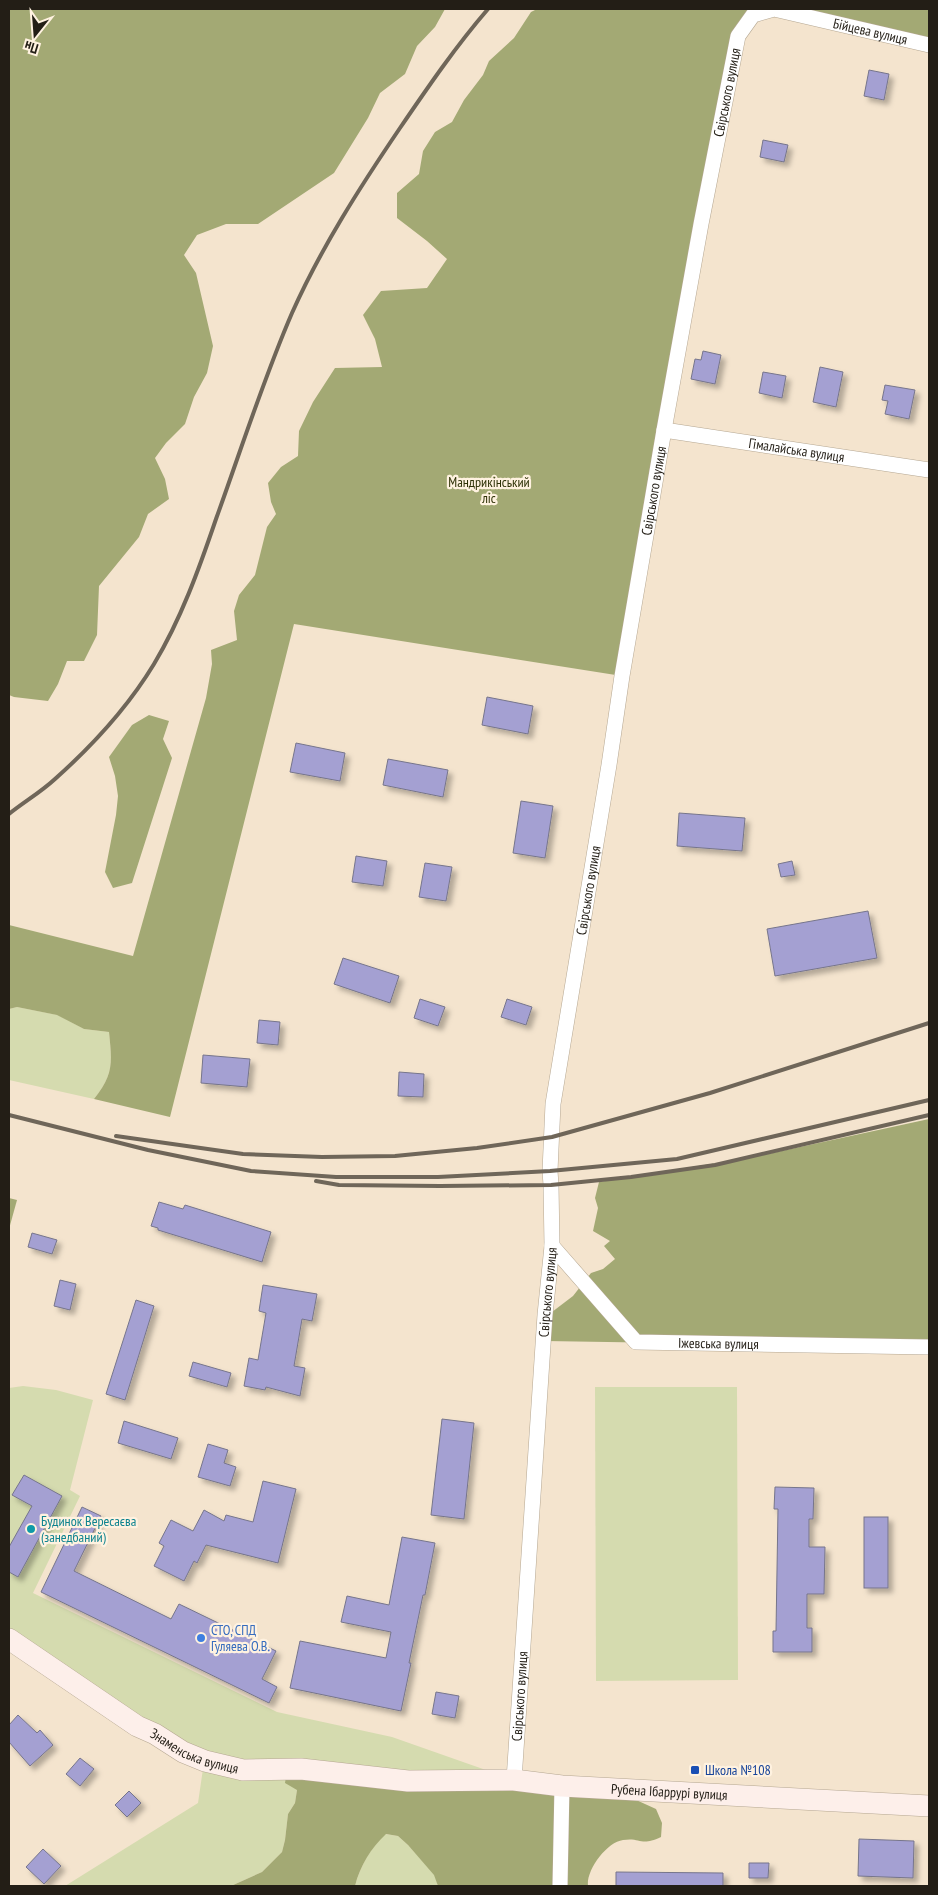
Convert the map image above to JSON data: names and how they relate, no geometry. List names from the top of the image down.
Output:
{
  "streets": {
    "main road": ["Знаменська вулиця", "Рубена Ібаррурі вулиця"],
    "street": [
      "Бійцева вулиця",
      "Свірського вулиця",
      "Гімалайська вулиця",
      "Іжевська вулиця"
    ]
  },
  "crossings": [
    ["Бійцева вулиця", "Свірського вулиця"],
    ["Свірського вулиця", "Гімалайська вулиця"],
    ["Свірського вулиця", "Іжевська вулиця"],
    ["Свірського вулиця", "Рубена Ібаррурі вулиця"],
    ["Знаменська вулиця", "Рубена Ібаррурі вулиця"]
  ],
  "parks": ["Мандрикінський ліс"],
  "places": {
    "other": ["Будинок Вересаєва (занедбаний)", "СТО, СПД Гуляева О.В."],
    "transit": ["Школа №108"]
  },
  "north": "bottom"
}
